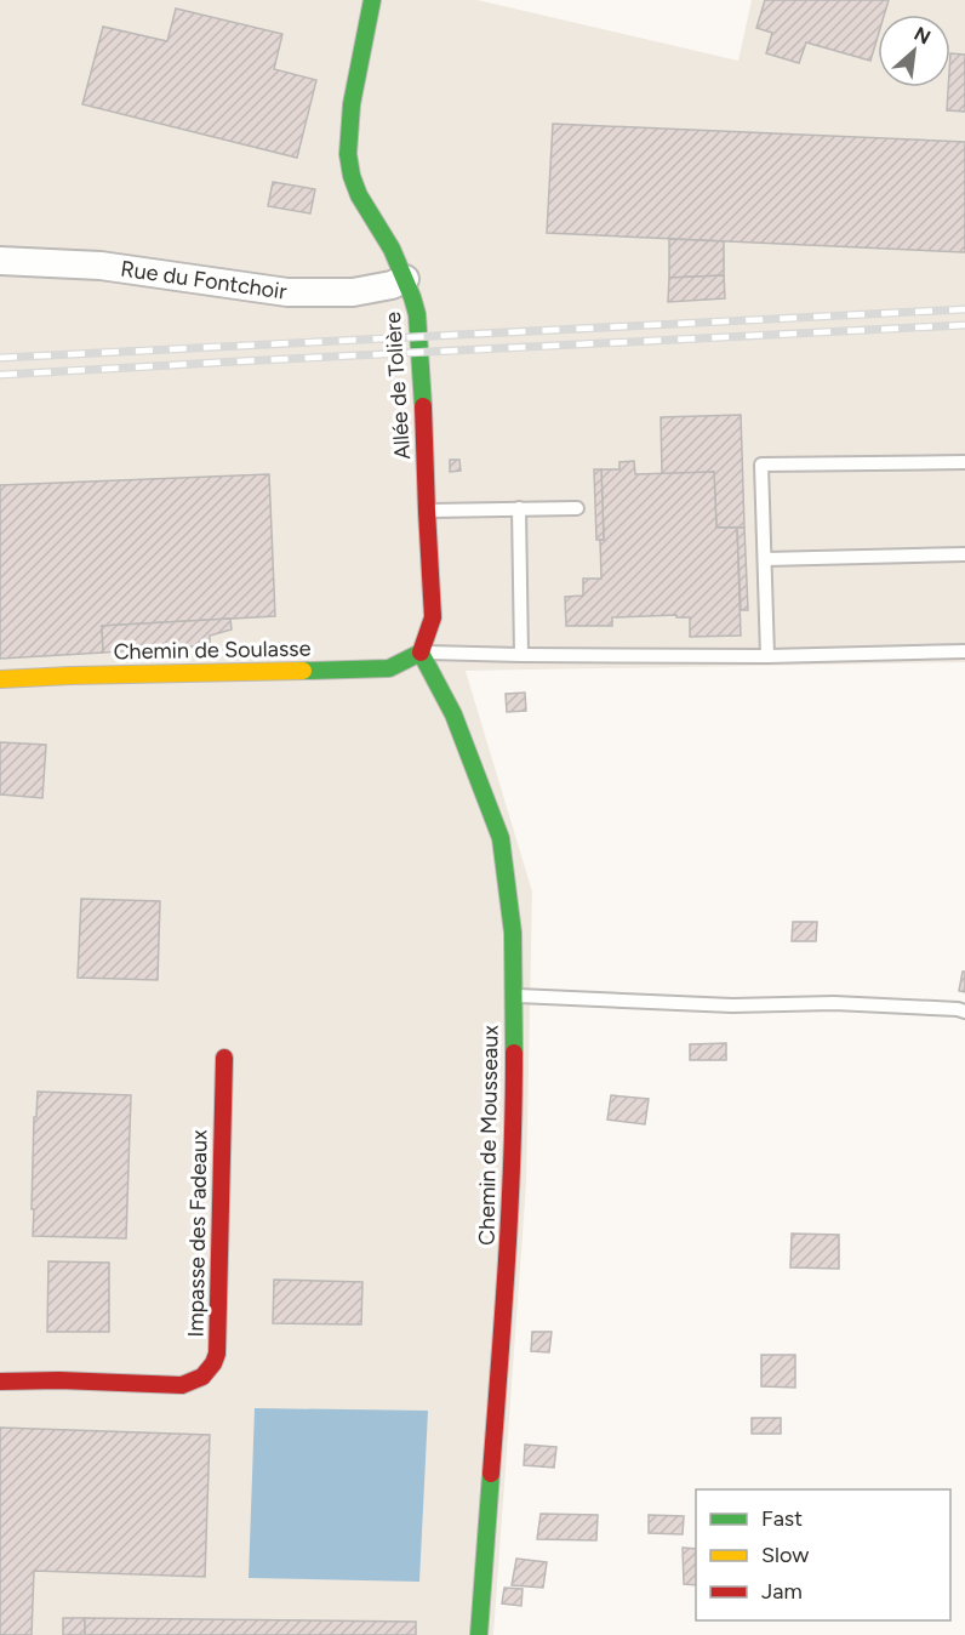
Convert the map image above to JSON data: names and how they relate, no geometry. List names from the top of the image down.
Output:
{
  "streets": {
    "street": [
      "Rue du Fontchoir",
      "Allée de Tolière",
      "Chemin de Soulasse",
      "Chemin de Mousseaux",
      "Impasse des Fadeaux"
    ]
  },
  "crossings": [
    ["Rue du Fontchoir", "Allée de Tolière"],
    ["Allée de Tolière", "Chemin de Soulasse"],
    ["Allée de Tolière", "Chemin de Mousseaux"],
    ["Chemin de Soulasse", "Chemin de Mousseaux"]
  ],
  "legend": ["Fast", "Slow", "Jam"],
  "north": "top right"
}
